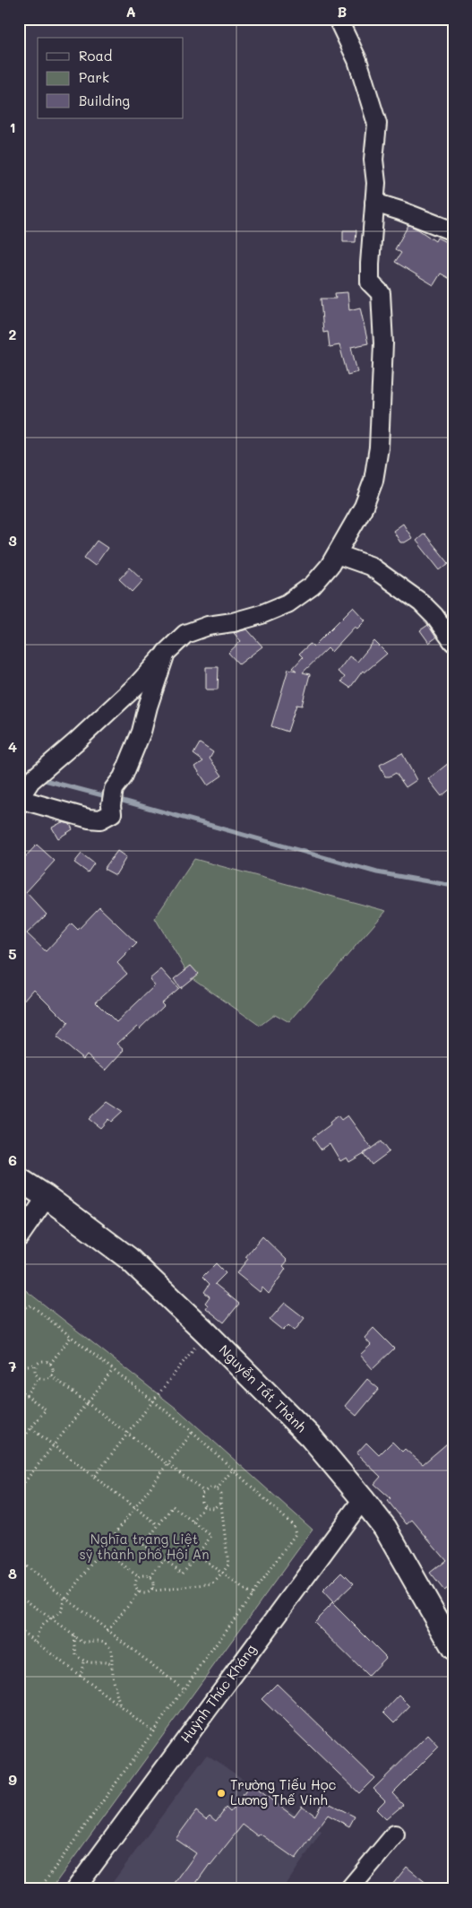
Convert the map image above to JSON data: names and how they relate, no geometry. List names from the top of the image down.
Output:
{
  "streets": {
    "main road": ["Nguyễn Tất Thành"],
    "street": ["Huỳnh Thúc Kháng"]
  },
  "crossings": [
    ["Nguyễn Tất Thành", "Huỳnh Thúc Kháng"]
  ],
  "parks": ["Nghĩa trang Liệt sỹ thành phố Hội An"],
  "places": ["Trường Tiếu Học Lương Thế Vinh"],
  "legend": ["Road", "Park", "Building"],
  "grid": {
    "columns": ["A", "B"],
    "rows": [
      "1",
      "2",
      "3",
      "4",
      "5",
      "6",
      "7",
      "8",
      "9"
    ]
  }
}
